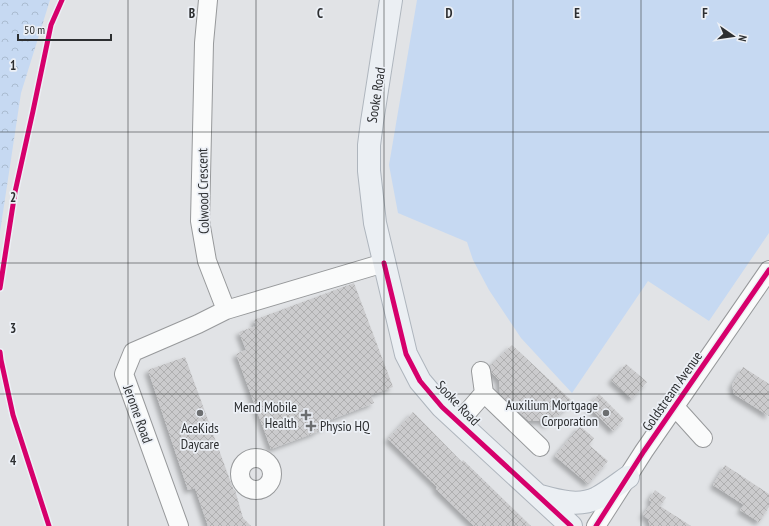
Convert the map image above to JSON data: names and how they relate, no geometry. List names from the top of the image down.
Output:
{
  "streets": {
    "main road": ["Sooke Road"],
    "street": ["Colwood Crescent", "Goldstream Avenue", "Jerome Road"]
  },
  "crossings": [
    ["Colwood Crescent", "Jerome Road"]
  ],
  "places": {
    "other": ["AceKids Daycare", "Auxilium Mortgage Corporation"],
    "health": ["Mend Mobile Health", "Physio HQ"]
  },
  "scale_bar": "50 m",
  "north": "right",
  "grid": {
    "columns": [
      "B",
      "C",
      "D",
      "E",
      "F"
    ],
    "rows": [
      "1",
      "2",
      "3",
      "4"
    ]
  }
}
